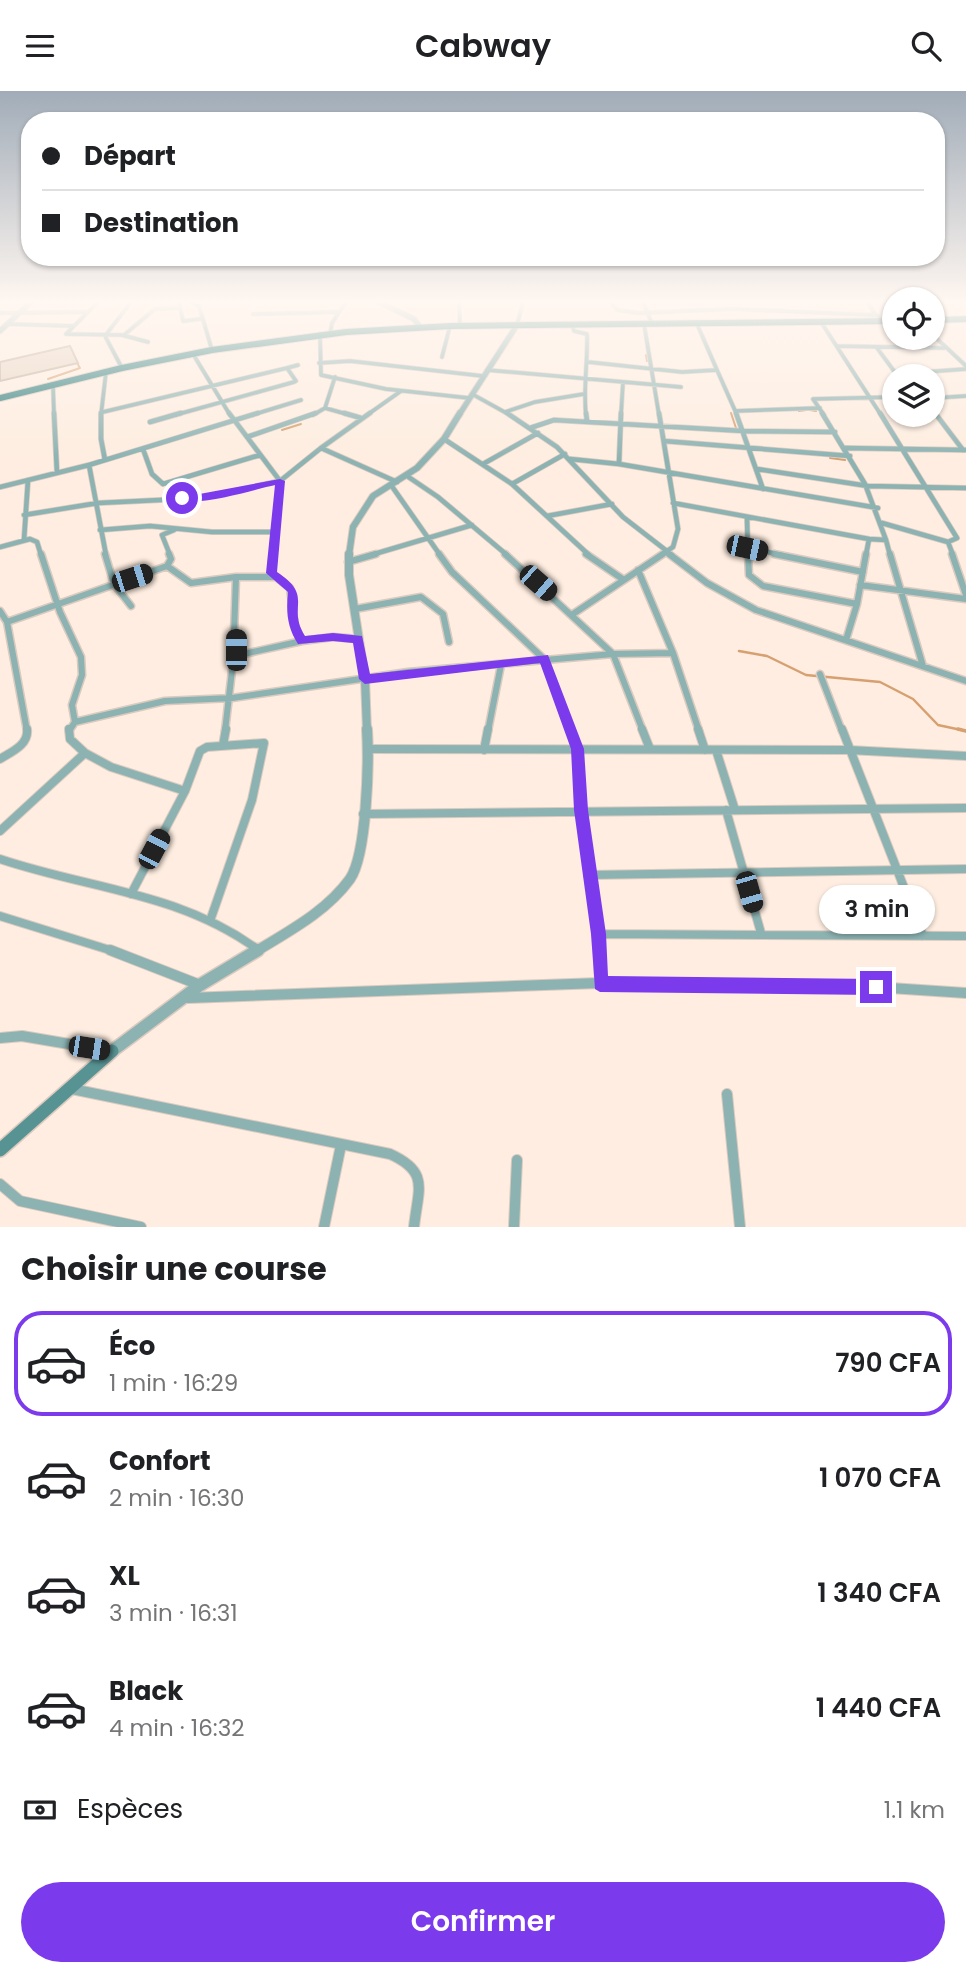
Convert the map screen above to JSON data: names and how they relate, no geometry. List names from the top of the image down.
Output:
{
  "page": {
    "header": "Cabway",
    "banner": ["Départ", "Destination"],
    "bubble": "3 min",
    "heading": "Choisir une course",
    "list": [
      {
        "name": "Éco",
        "note": "1 min · 16:29",
        "value": "790 CFA"
      },
      {
        "name": "Confort",
        "note": "2 min · 16:30",
        "value": "1 070 CFA"
      },
      {
        "name": "XL",
        "note": "3 min · 16:31",
        "value": "1 340 CFA"
      },
      {
        "name": "Black",
        "note": "4 min · 16:32",
        "value": "1 440 CFA"
      }
    ],
    "pay": ["Espèces", "1.1 km"],
    "buttons": "Confirmer"
  }
}
